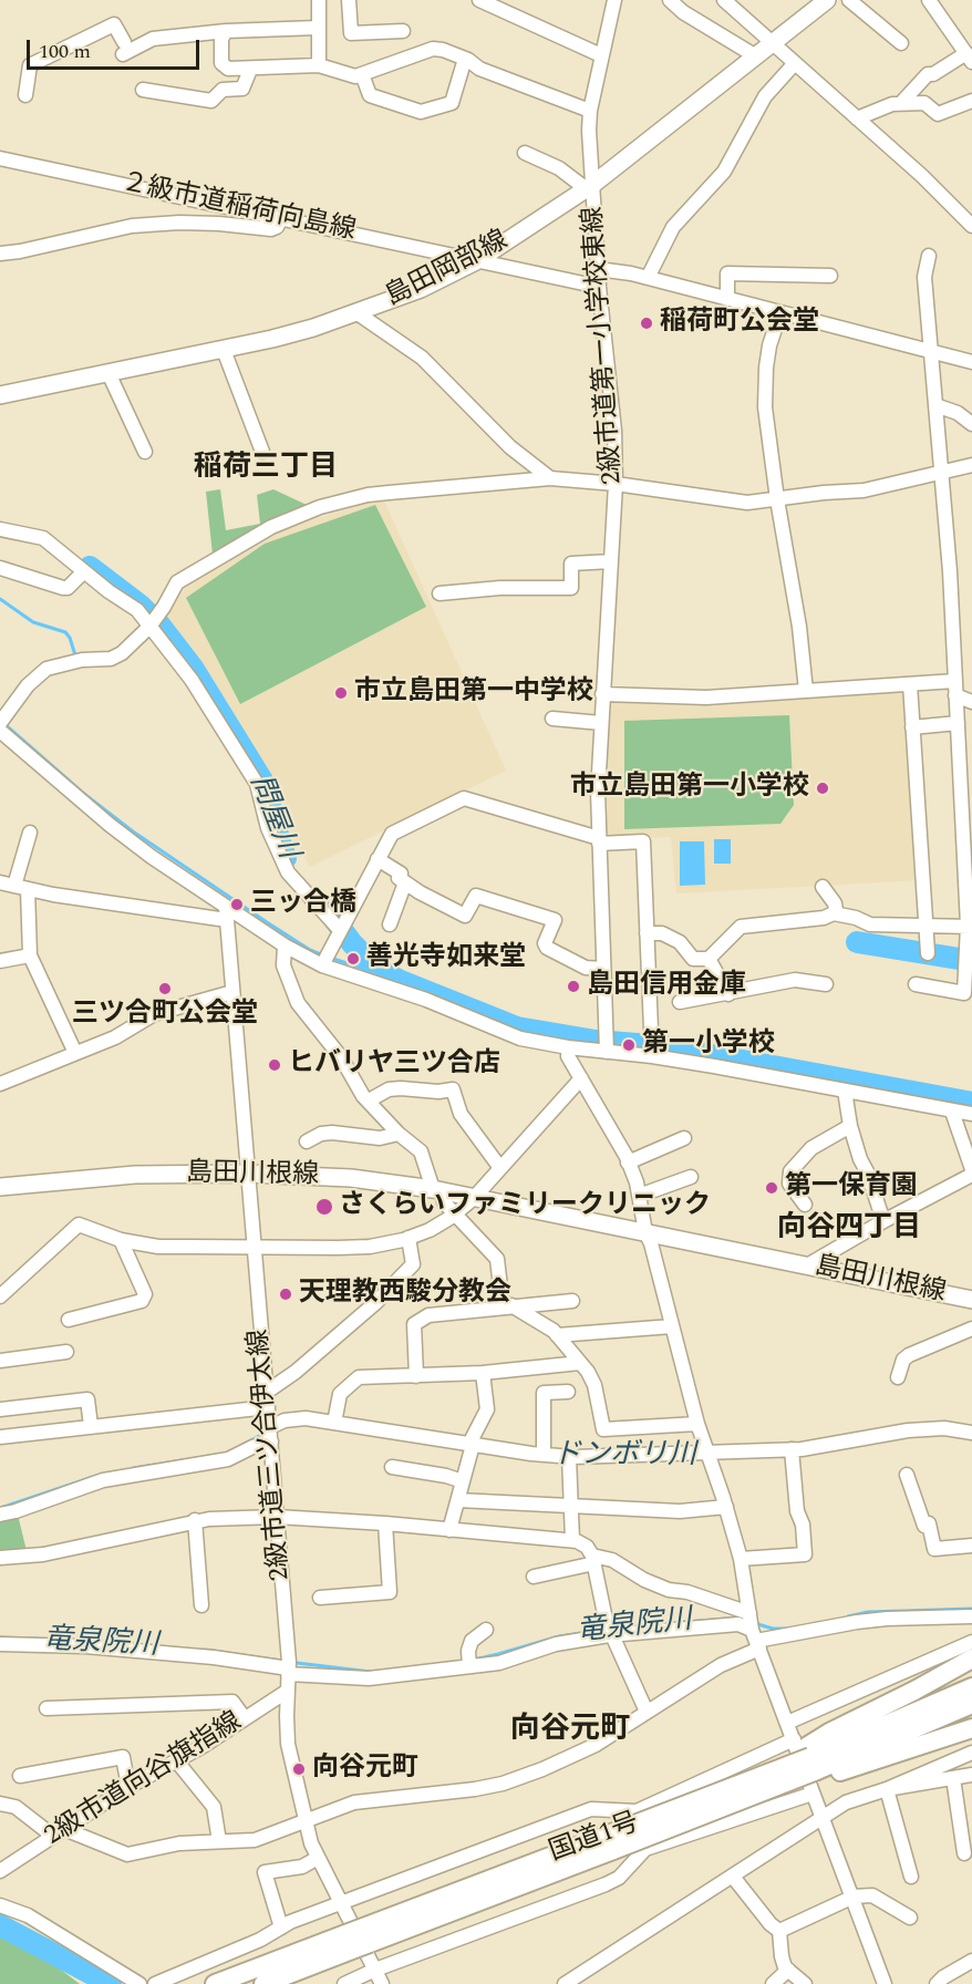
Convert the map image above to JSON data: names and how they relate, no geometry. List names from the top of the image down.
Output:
{
  "streets": {
    "highway": ["国道1号"],
    "main road": ["島田岡部線", "島田川根線"],
    "street": [
      "２級市道稲荷向島線",
      "2級市道第一小学校東線",
      "2級市道三ツ合伊太線",
      "2級市道向谷旗指線"
    ]
  },
  "crossings": [
    ["２級市道稲荷向島線", "島田岡部線"],
    ["２級市道稲荷向島線", "2級市道第一小学校東線"],
    ["島田岡部線", "2級市道第一小学校東線"],
    ["島田川根線", "2級市道三ツ合伊太線"],
    ["2級市道三ツ合伊太線", "2級市道向谷旗指線"]
  ],
  "districts": ["稲荷三丁目", "向谷四丁目", "向谷元町"],
  "water": ["問屋川", "ドンボリ川", "竜泉院川"],
  "places": [
    "稲荷町公会堂",
    "市立島田第一中学校",
    "市立島田第一小学校",
    "三ッ合橋",
    "善光寺如来堂",
    "島田信用金庫",
    "三ツ合町公会堂",
    "第一小学校",
    "ヒバリヤ三ツ合店",
    "第一保育園",
    "さくらいファミリークリニック",
    "天理教西駿分教会",
    "向谷元町"
  ],
  "scale_bar": "100 m"
}
